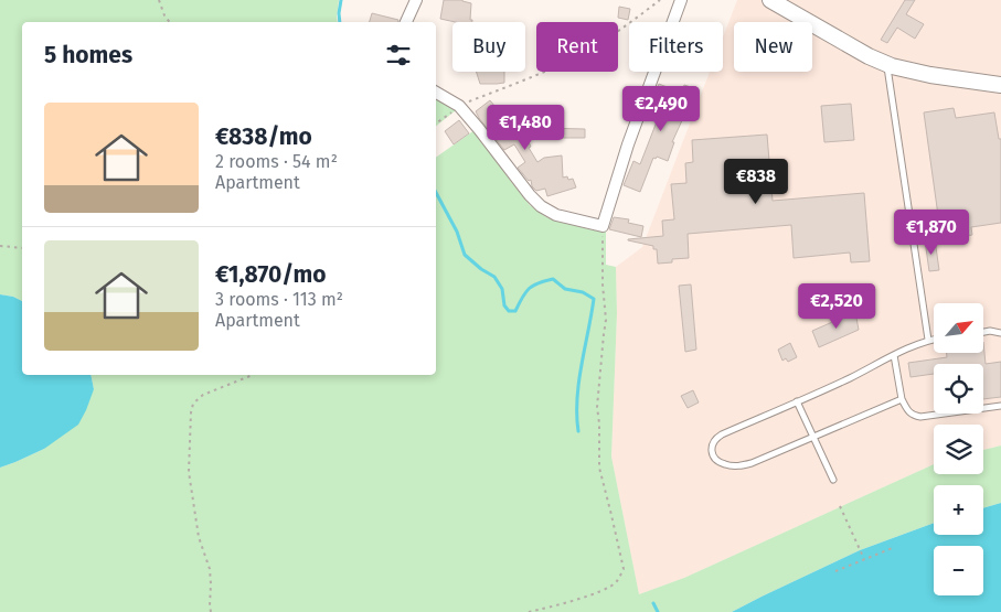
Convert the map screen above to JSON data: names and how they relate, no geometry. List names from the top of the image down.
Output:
{
  "north": "top right",
  "page": {
    "chip": [
      "Buy",
      "Rent",
      "Filters",
      "New"
    ],
    "heading": "5 homes",
    "price": [
      "€2,490",
      "€1,480",
      "€838",
      "€1,870",
      "€2,520"
    ],
    "list": [
      {
        "name": "€838/mo",
        "note": "2 rooms · 54 m² · Apartment"
      },
      {
        "name": "€1,870/mo",
        "note": "3 rooms · 113 m² · Apartment"
      }
    ],
    "map_buttons": ["+", "−"]
  }
}
